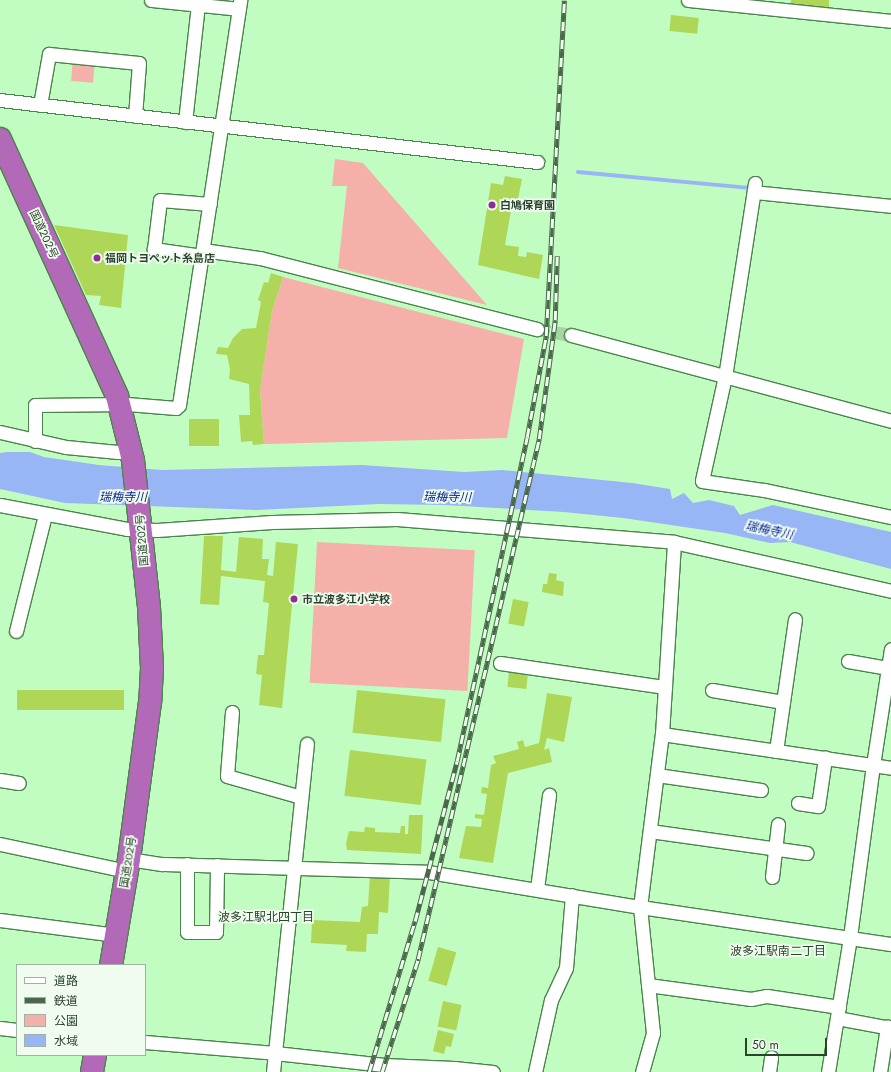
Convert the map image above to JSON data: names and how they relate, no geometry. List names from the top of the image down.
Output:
{
  "streets": {
    "highway": ["国道202号"]
  },
  "districts": ["波多江駅北四丁目", "波多江駅南二丁目"],
  "water": ["瑞梅寺川"],
  "places": ["白鳩保育園", "福岡トヨペット糸島店", "市立波多江小学校"],
  "legend": [
    "道路",
    "鉄道",
    "公園",
    "水域"
  ],
  "scale_bar": "50 m"
}
